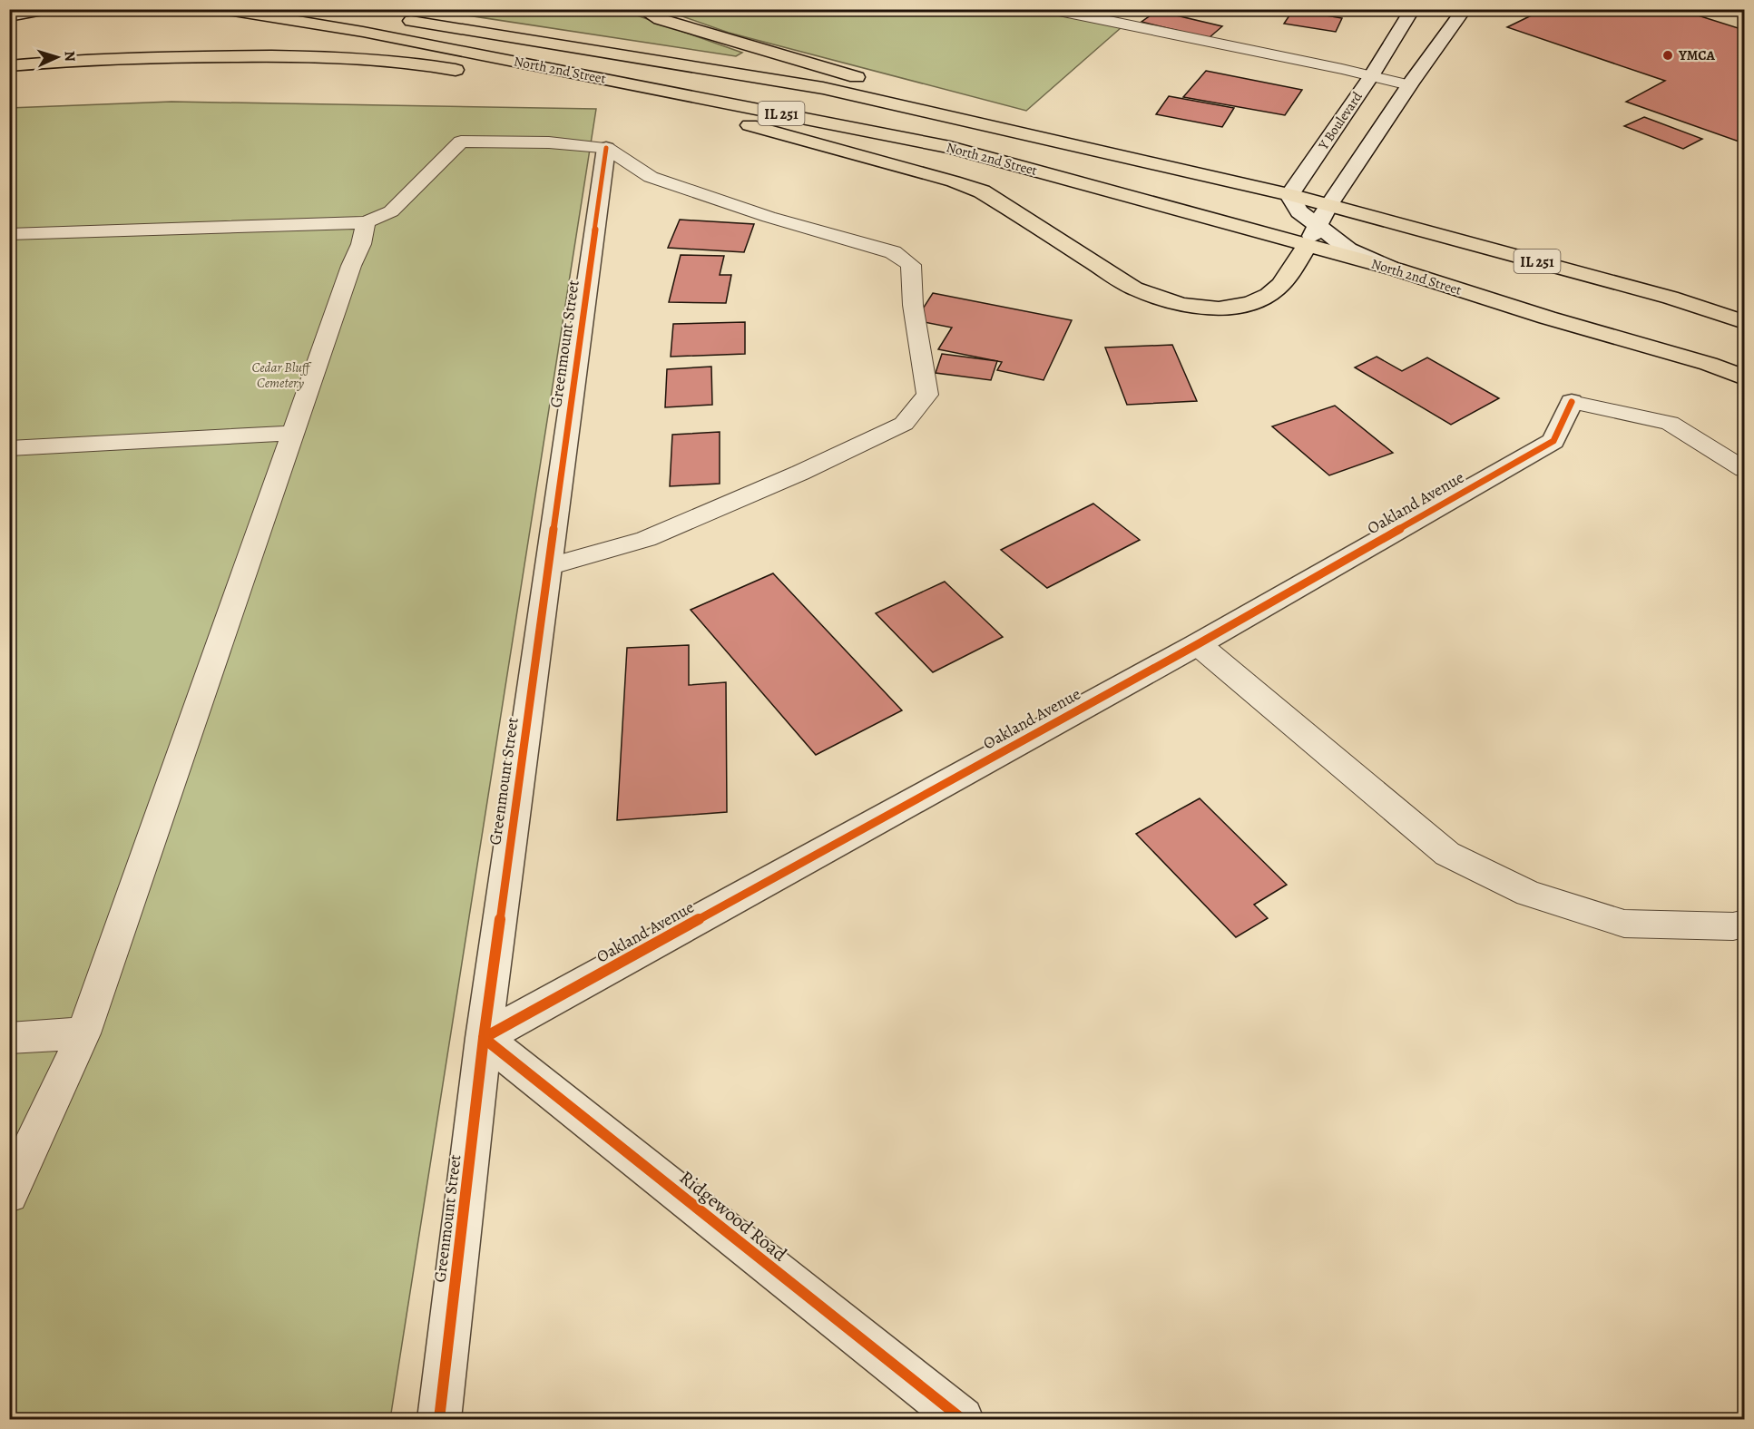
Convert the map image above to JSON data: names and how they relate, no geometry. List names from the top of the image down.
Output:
{
  "streets": {
    "main road": ["North 2nd Street", "IL 251"],
    "street": [
      "Y Boulevard",
      "Greenmount Street",
      "Oakland Avenue",
      "Ridgewood Road"
    ]
  },
  "crossings": [
    ["North 2nd Street", "Y Boulevard"],
    ["Greenmount Street", "Oakland Avenue"],
    ["Greenmount Street", "Ridgewood Road"],
    ["Oakland Avenue", "Ridgewood Road"]
  ],
  "parks": ["Cedar Bluff Cemetery"],
  "places": ["YMCA"],
  "north": "right"
}
